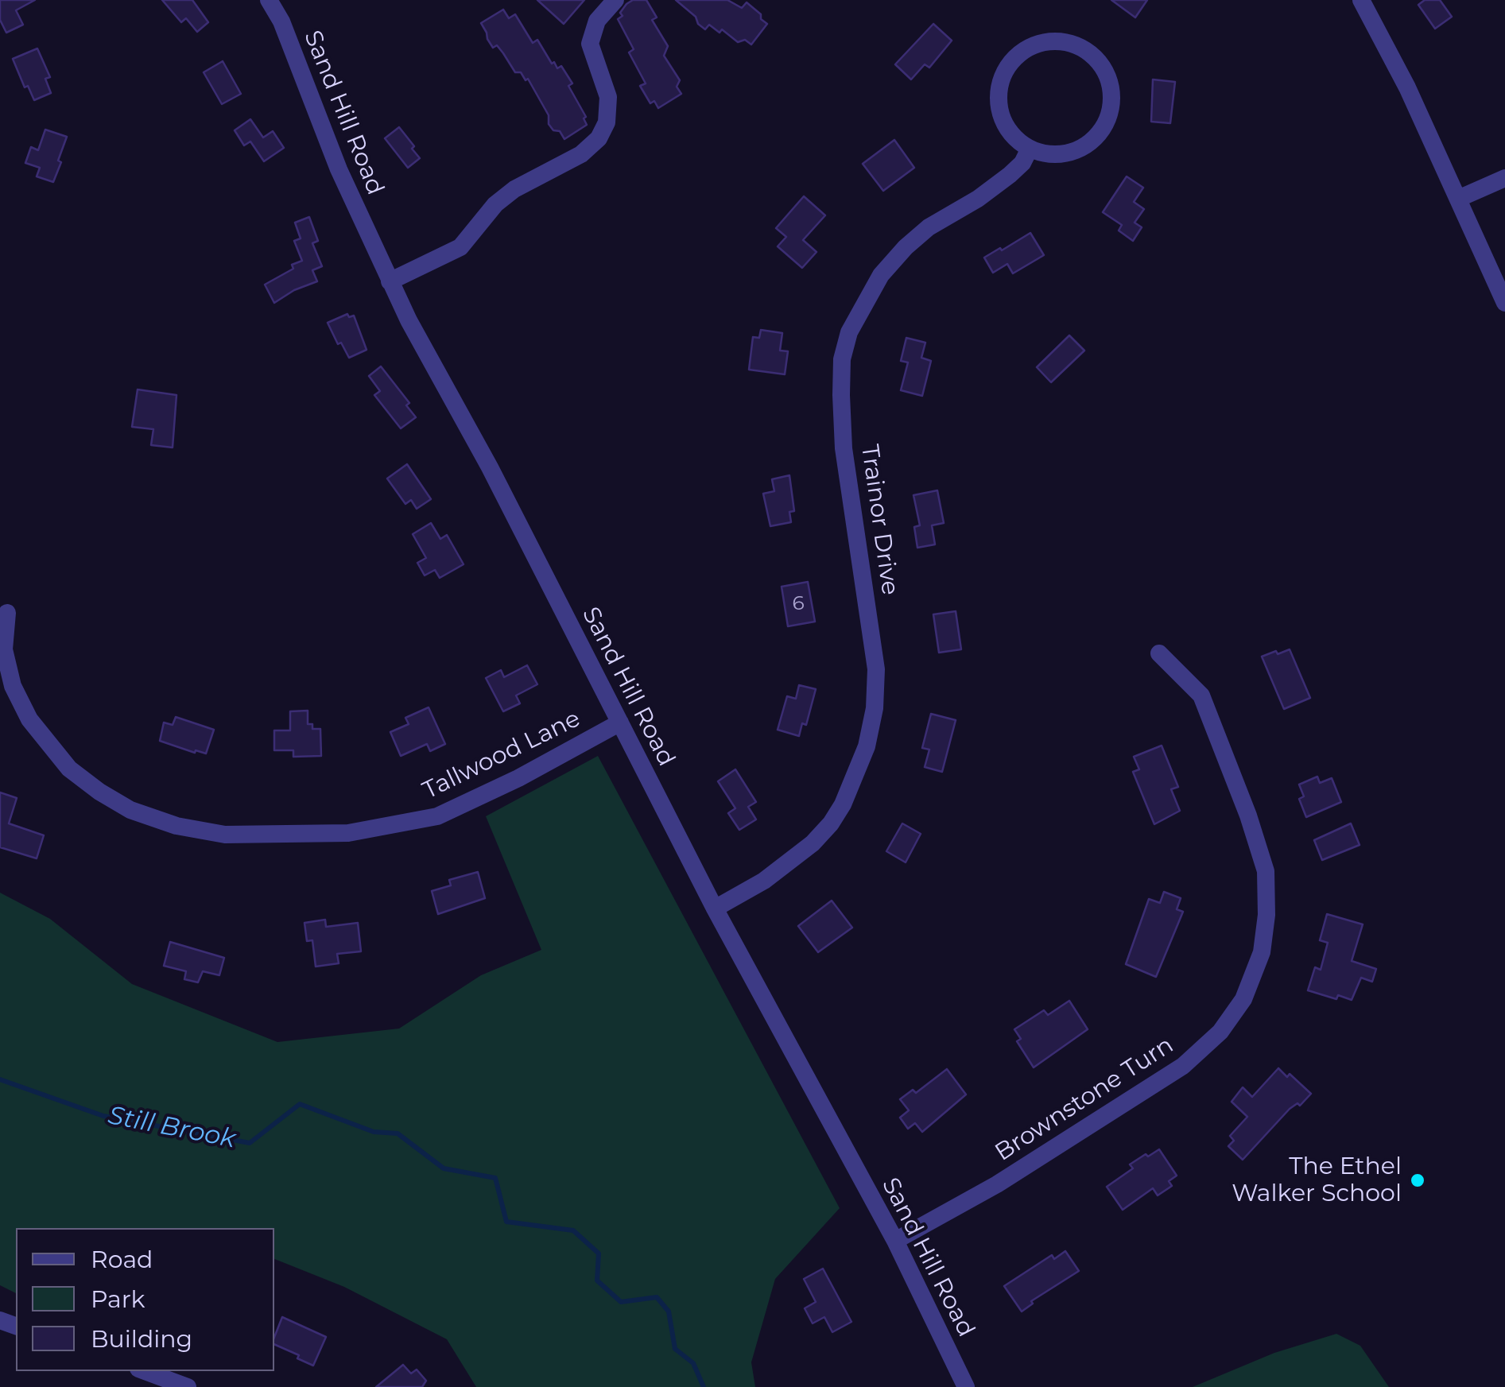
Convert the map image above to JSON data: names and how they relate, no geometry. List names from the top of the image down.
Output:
{
  "streets": {
    "street": [
      "Sand Hill Road",
      "Trainor Drive",
      "Tallwood Lane",
      "Brownstone Turn"
    ]
  },
  "crossings": [
    ["Sand Hill Road", "Trainor Drive"],
    ["Sand Hill Road", "Tallwood Lane"],
    ["Sand Hill Road", "Brownstone Turn"]
  ],
  "water": ["Still Brook"],
  "places": ["The Ethel Walker School"],
  "house_numbers": ["6"],
  "legend": ["Road", "Park", "Building"]
}
